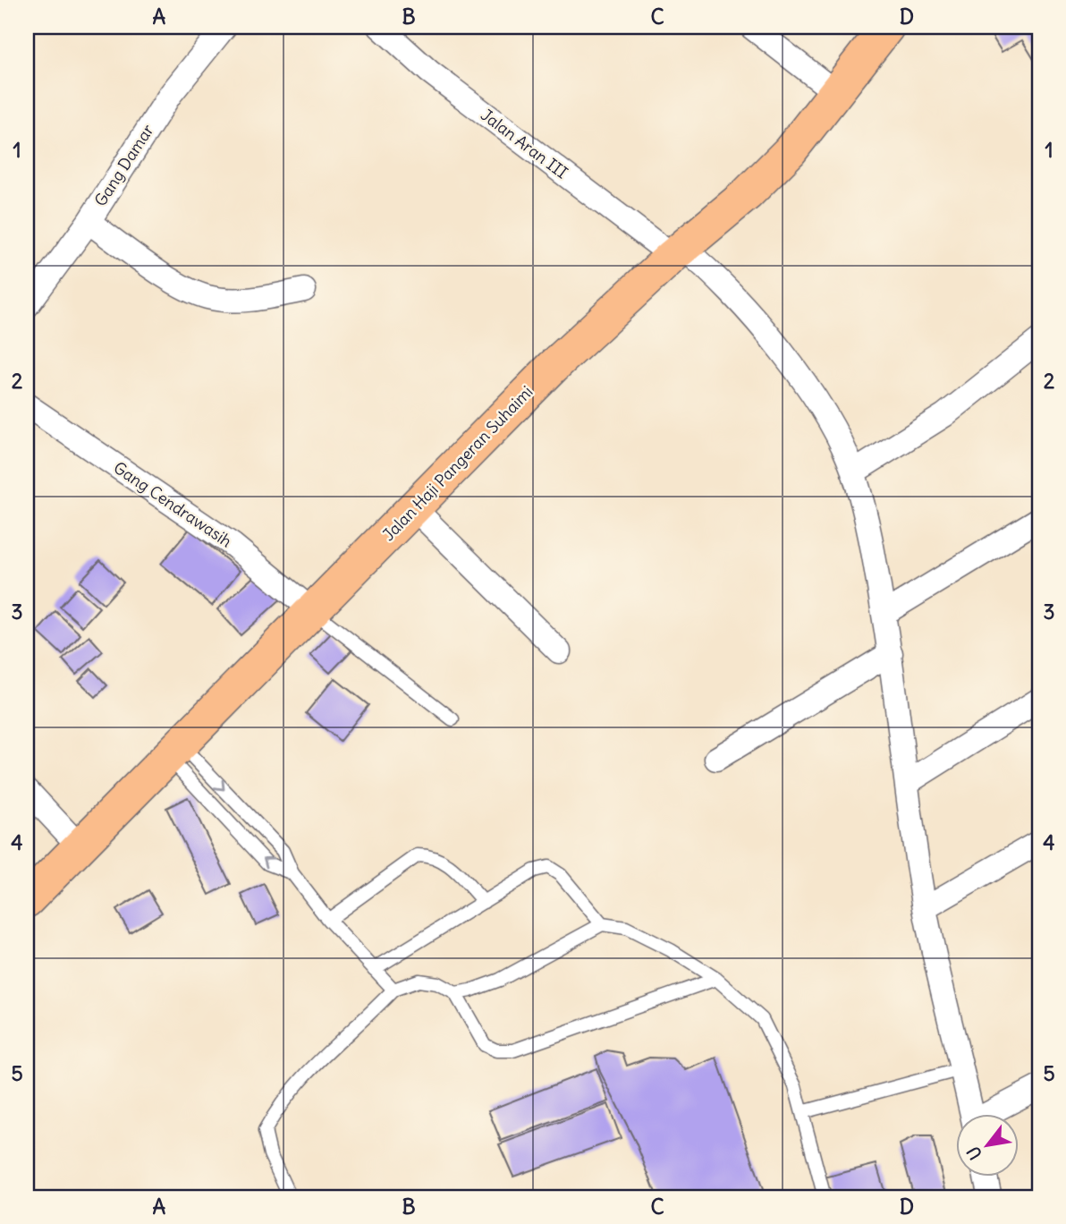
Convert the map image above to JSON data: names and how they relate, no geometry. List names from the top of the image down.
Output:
{
  "streets": {
    "main road": ["Jalan Haji Pangeran Suhaimi"],
    "street": ["Jalan Aran III", "Gang Damar", "Gang Cendrawasih"]
  },
  "crossings": [
    ["Jalan Aran III", "Jalan Haji Pangeran Suhaimi"],
    ["Jalan Haji Pangeran Suhaimi", "Gang Cendrawasih"]
  ],
  "north": "bottom left",
  "grid": {
    "columns": [
      "A",
      "B",
      "C",
      "D"
    ],
    "rows": [
      "1",
      "2",
      "3",
      "4",
      "5"
    ]
  }
}
